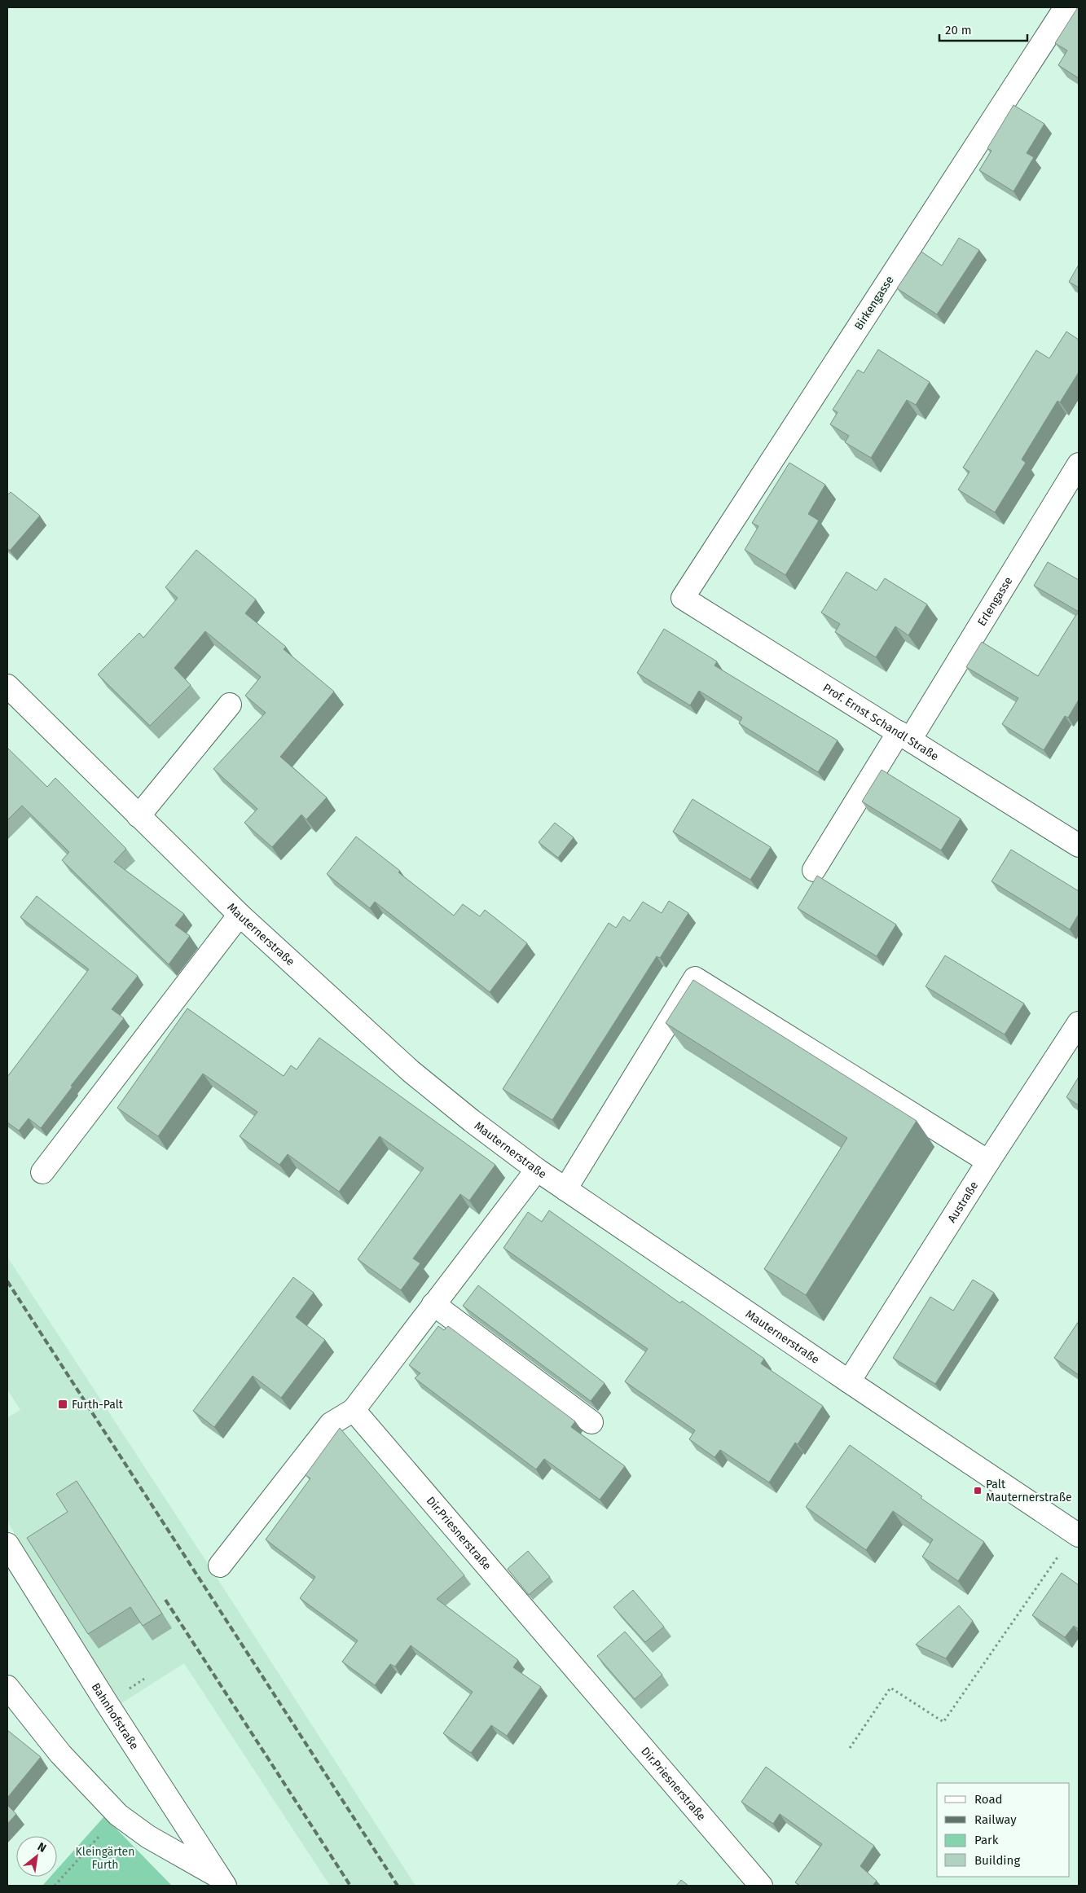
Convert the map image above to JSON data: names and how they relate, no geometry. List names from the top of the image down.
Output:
{
  "streets": {
    "street": [
      "Birkengasse",
      "Erlengasse",
      "Prof. Ernst Schandl Straße",
      "Mauternerstraße",
      "Austraße",
      "Dir.Priesnerstraße",
      "Bahnhofstraße"
    ]
  },
  "crossings": [
    ["Birkengasse", "Prof. Ernst Schandl Straße"],
    ["Erlengasse", "Prof. Ernst Schandl Straße"],
    ["Mauternerstraße", "Austraße"]
  ],
  "parks": ["Kleingärten Furth"],
  "places": {
    "transit": ["Furth-Palt", "Palt Mauternerstraße"]
  },
  "legend": [
    "Road",
    "Railway",
    "Park",
    "Building"
  ],
  "scale_bar": "20 m",
  "north": "top right"
}
